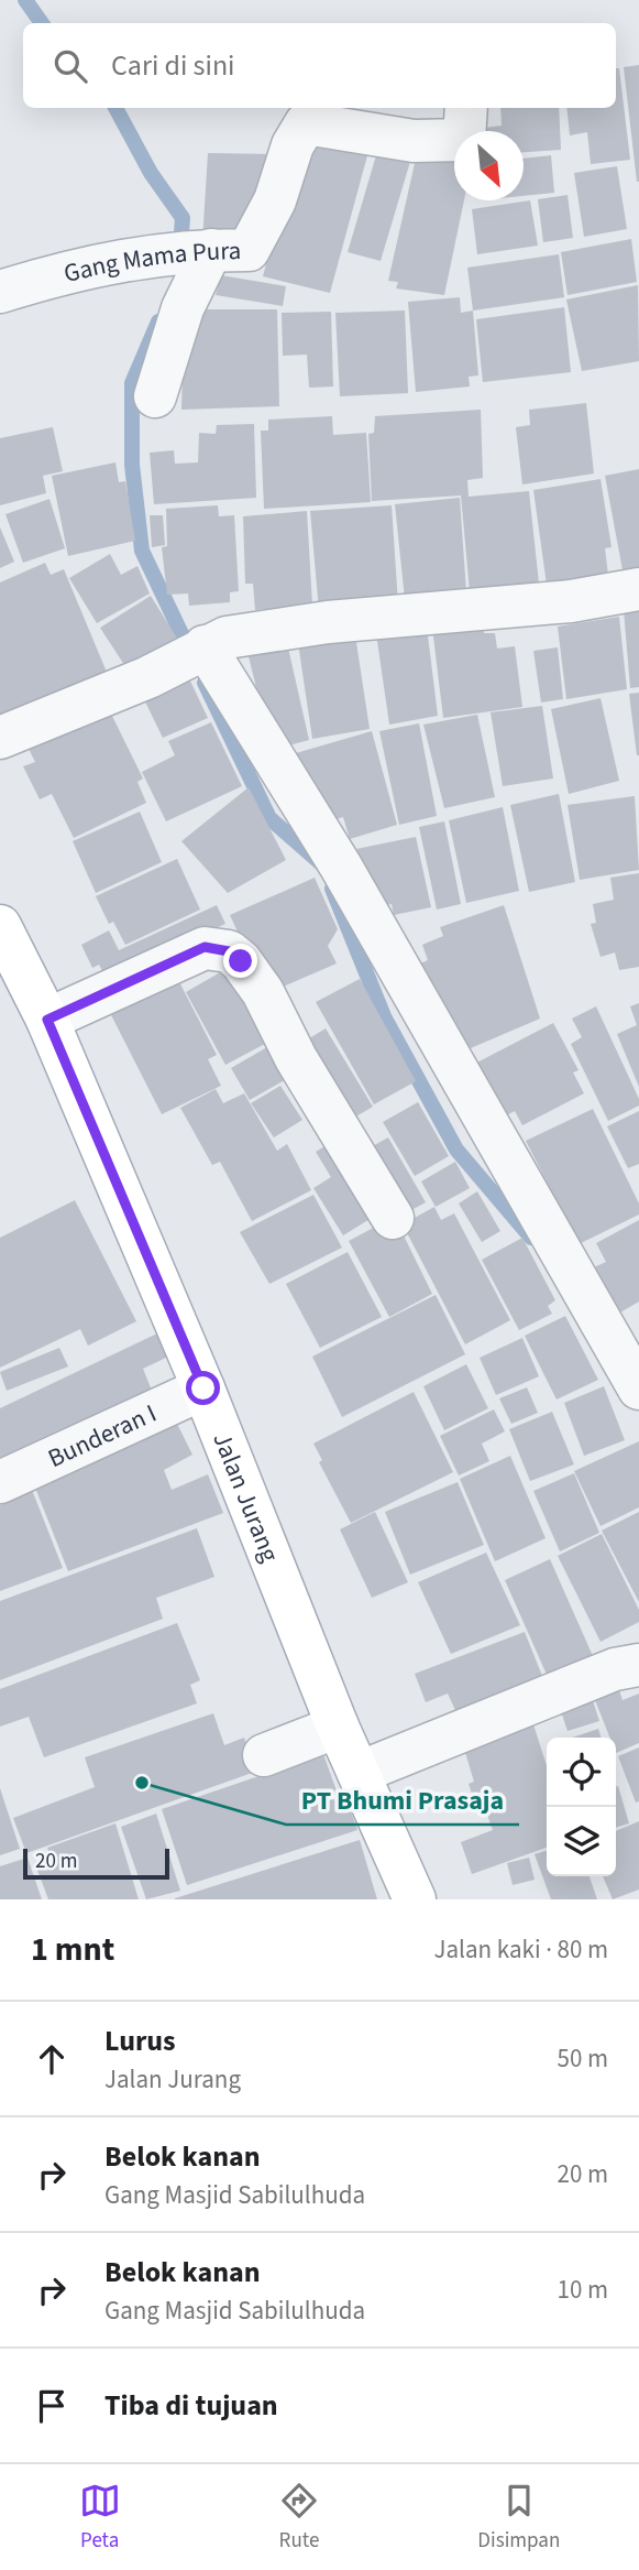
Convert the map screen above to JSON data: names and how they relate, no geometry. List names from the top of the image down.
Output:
{
  "streets": {
    "main road": ["Jalan Jurang"],
    "street": ["Gang Mama Pura", "Bunderan I"]
  },
  "crossings": [
    ["Bunderan I", "Jalan Jurang"]
  ],
  "places": ["PT Bhumi Prasaja"],
  "scale_bar": "20 m",
  "north": "bottom right",
  "page": {
    "search": "Cari di sini",
    "scale": "20 m",
    "heading": ["1 mnt", "Jalan kaki · 80 m"],
    "list": [
      ["Lurus", "Jalan Jurang", "50 m"],
      ["Belok kanan", "Gang Masjid Sabilulhuda", "20 m"],
      ["Belok kanan", "Gang Masjid Sabilulhuda", "10 m"],
      "Tiba di tujuan"
    ],
    "nav": ["Peta", "Rute", "Disimpan"]
  }
}
